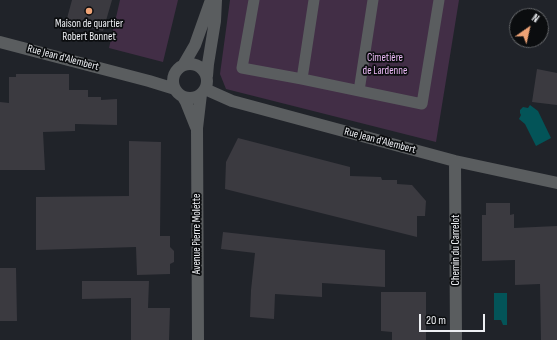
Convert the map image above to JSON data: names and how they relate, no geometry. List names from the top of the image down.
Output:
{
  "streets": {
    "street": ["Rue Jean d'Alembert", "Avenue Pierre Molette", "Chemin du Carrelot"]
  },
  "crossings": [
    ["Rue Jean d'Alembert", "Avenue Pierre Molette"],
    ["Rue Jean d'Alembert", "Chemin du Carrelot"]
  ],
  "parks": ["Cimetière de Lardenne"],
  "places": ["Maison de quartier Robert Bonnet"],
  "scale_bar": "20 m",
  "north": "top right"
}
